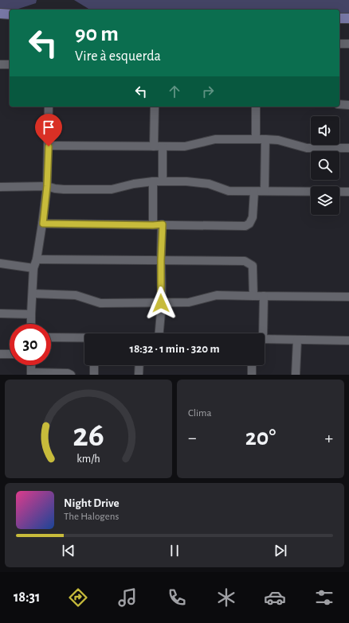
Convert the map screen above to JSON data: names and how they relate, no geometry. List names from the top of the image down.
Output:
{
  "page": {
    "turn": ["90 m", "Vire à esquerda"],
    "limit": "30",
    "trip": "18:32 · 1 min · 320 m",
    "tile": "Clima",
    "heat": ["−", "20°", "+"],
    "song": ["Night Drive", "The Halogens"],
    "tabs": "18:31",
    "gauge": ["26", "km/h"]
  }
}
